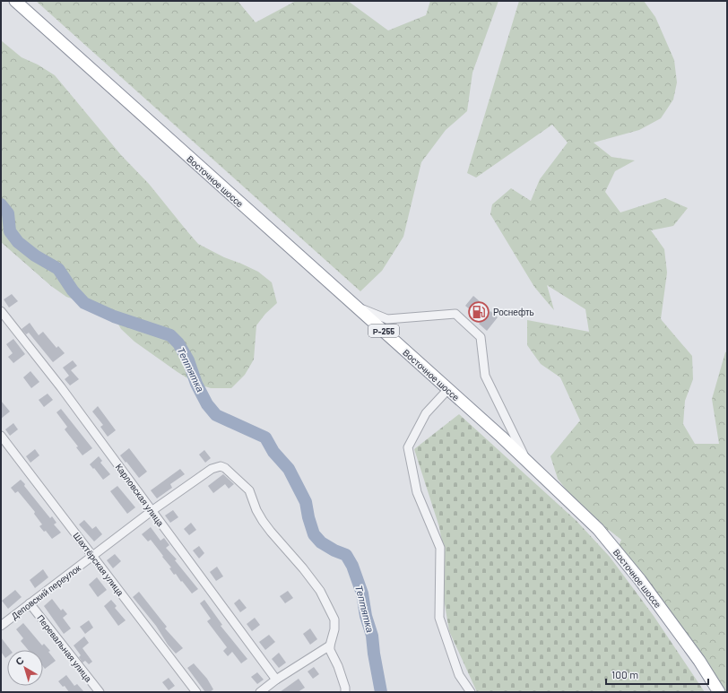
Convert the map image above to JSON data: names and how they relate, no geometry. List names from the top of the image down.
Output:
{
  "streets": {
    "highway": ["Восточное шоссе", "Р-255"],
    "street": [
      "Карловская улица",
      "Шахтёрская улица",
      "Деповский переулок",
      "Перевальная улица"
    ]
  },
  "crossings": [
    ["Карловская улица", "Деповский переулок"],
    ["Шахтёрская улица", "Деповский переулок"],
    ["Деповский переулок", "Перевальная улица"]
  ],
  "water": ["Тептятка"],
  "places": {
    "fuel station": ["Роснефть"]
  },
  "scale_bar": "100 m",
  "north": "top left"
}
